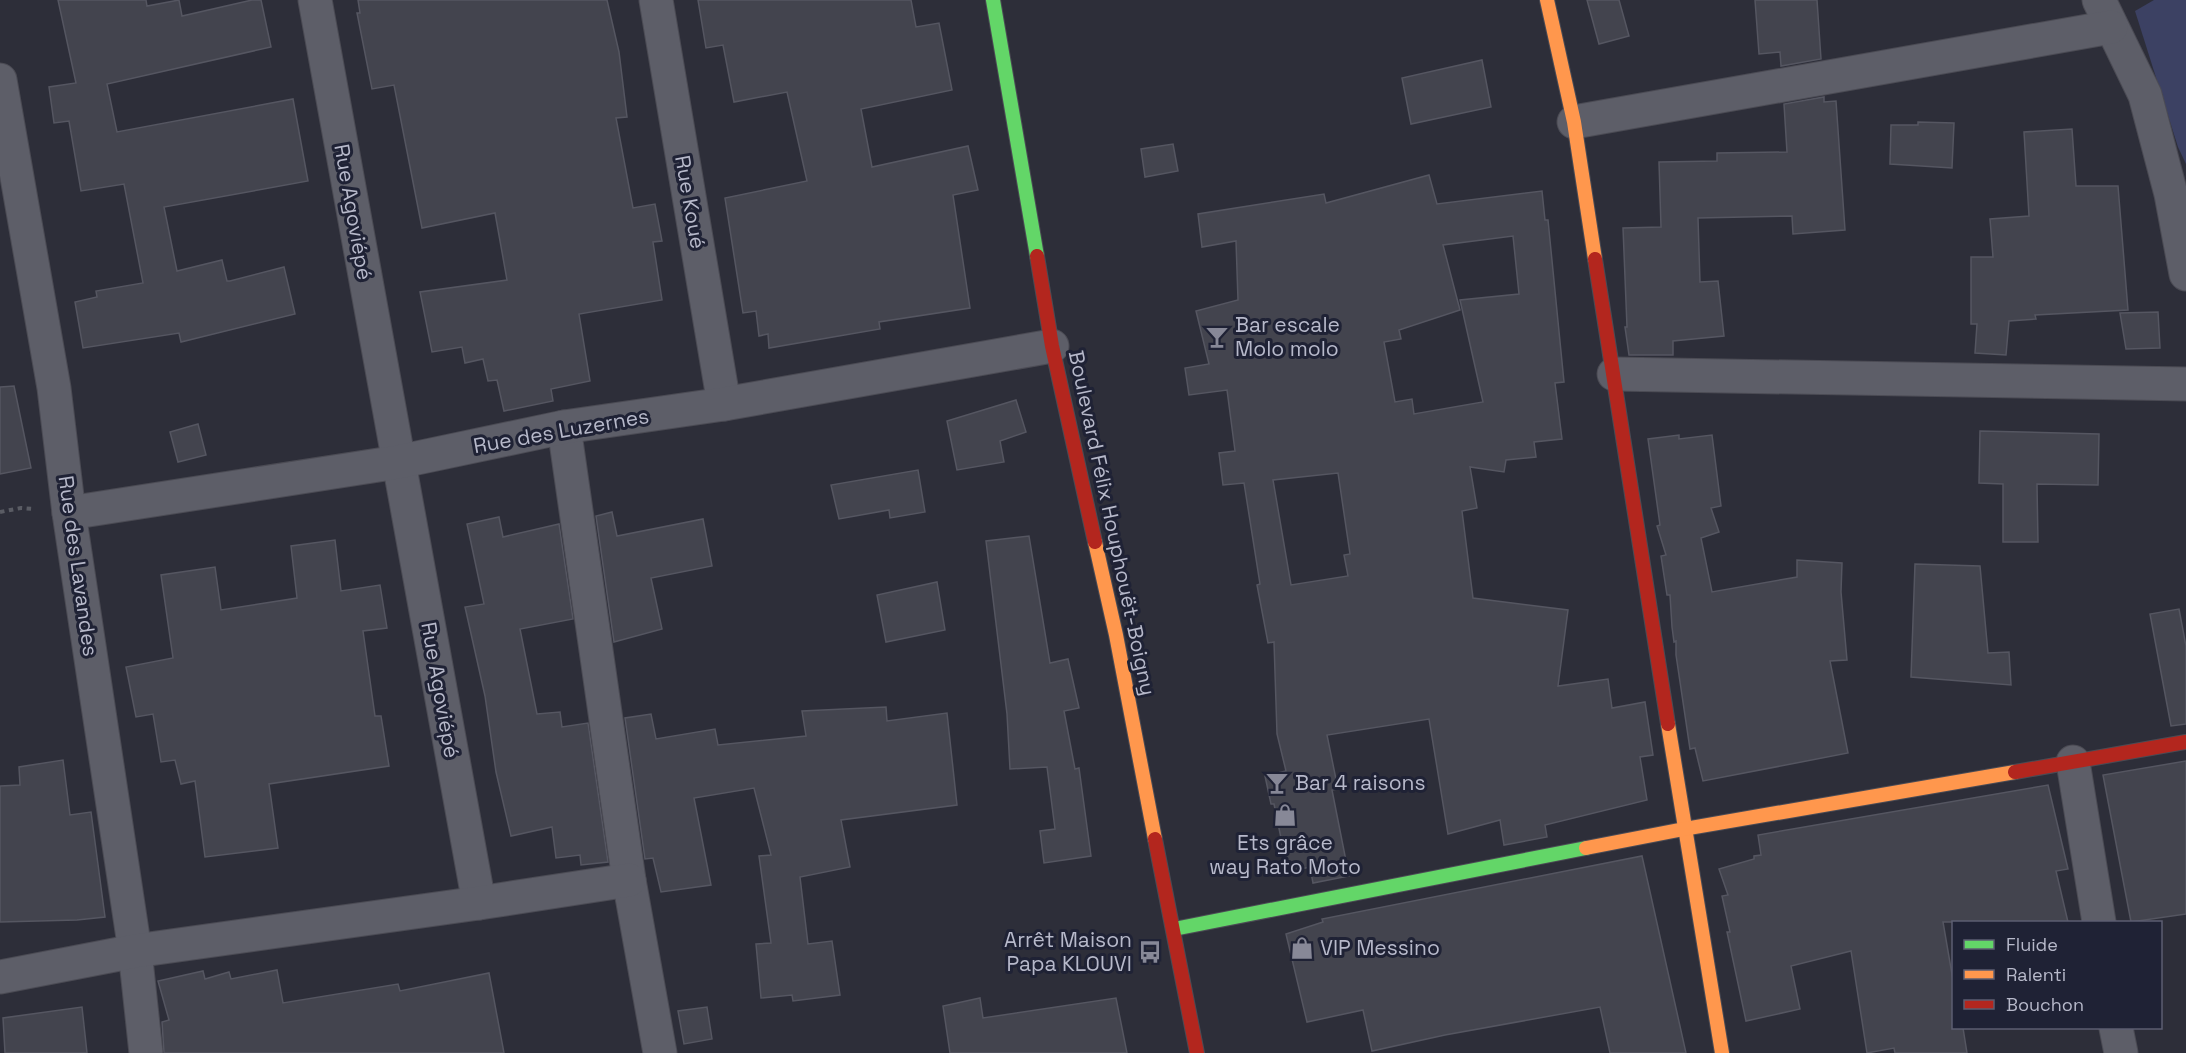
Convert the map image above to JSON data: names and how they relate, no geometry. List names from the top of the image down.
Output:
{
  "streets": {
    "street": [
      "Rue Koué",
      "Rue Agoviépé",
      "Rue des Luzernes",
      "Boulevard Félix Houphouët-Boigny",
      "Rue des Lavandes"
    ]
  },
  "crossings": [
    ["Rue Koué", "Rue des Luzernes"],
    ["Rue Agoviépé", "Rue des Luzernes"],
    ["Rue des Luzernes", "Boulevard Félix Houphouët-Boigny"],
    ["Rue des Luzernes", "Rue des Lavandes"]
  ],
  "places": {
    "bar": ["Bar escale Molo molo", "Bar 4 raisons"],
    "shop": ["Ets grâce way Rato Moto", "VIP Messino"],
    "bus stop": ["Arrêt Maison Papa KLOUVI"]
  },
  "legend": ["Fluide", "Ralenti", "Bouchon"]
}
